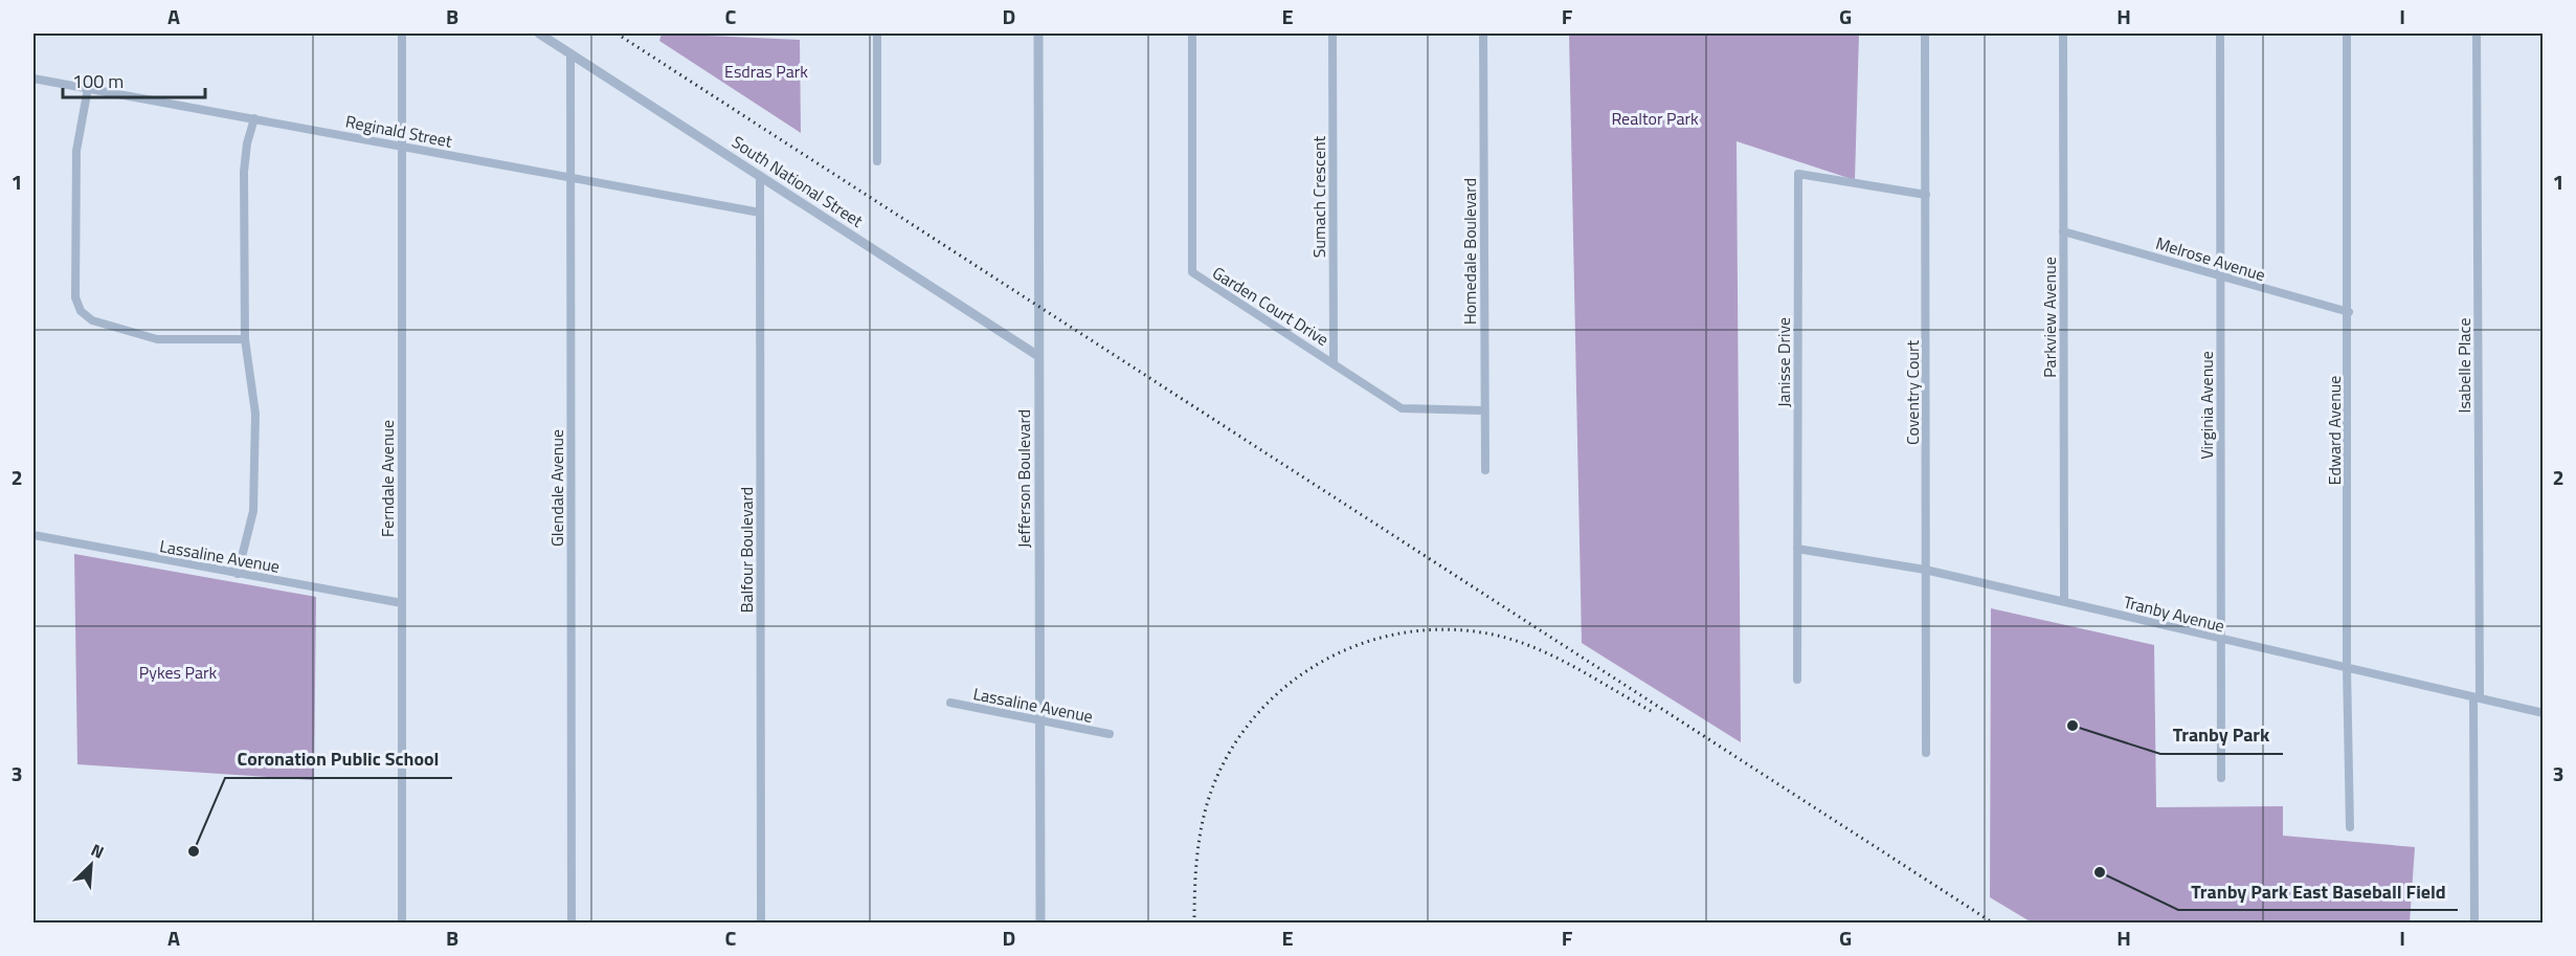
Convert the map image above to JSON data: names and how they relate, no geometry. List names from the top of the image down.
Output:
{
  "streets": {
    "street": [
      "Reginald Street",
      "South National Street",
      "Sumach Crescent",
      "Homedale Boulevard",
      "Melrose Avenue",
      "Garden Court Drive",
      "Parkview Avenue",
      "Janisse Drive",
      "Isabelle Place",
      "Coventry Court",
      "Virginia Avenue",
      "Edward Avenue",
      "Ferndale Avenue",
      "Jefferson Boulevard",
      "Glendale Avenue",
      "Balfour Boulevard",
      "Lassaline Avenue",
      "Tranby Avenue"
    ]
  },
  "crossings": [
    ["Reginald Street", "Ferndale Avenue"],
    ["Reginald Street", "Glendale Avenue"],
    ["Reginald Street", "Balfour Boulevard"],
    ["South National Street", "Jefferson Boulevard"],
    ["South National Street", "Glendale Avenue"],
    ["South National Street", "Balfour Boulevard"],
    ["Sumach Crescent", "Garden Court Drive"],
    ["Homedale Boulevard", "Garden Court Drive"],
    ["Melrose Avenue", "Parkview Avenue"],
    ["Melrose Avenue", "Virginia Avenue"],
    ["Melrose Avenue", "Edward Avenue"],
    ["Parkview Avenue", "Tranby Avenue"],
    ["Janisse Drive", "Coventry Court"],
    ["Janisse Drive", "Tranby Avenue"],
    ["Isabelle Place", "Tranby Avenue"],
    ["Coventry Court", "Tranby Avenue"],
    ["Virginia Avenue", "Tranby Avenue"],
    ["Edward Avenue", "Tranby Avenue"],
    ["Ferndale Avenue", "Lassaline Avenue"],
    ["Jefferson Boulevard", "Lassaline Avenue"]
  ],
  "parks": ["Esdras Park", "Realtor Park", "Pykes Park"],
  "places": ["Tranby Park", "Coronation Public School", "Tranby Park East Baseball Field"],
  "scale_bar": "100 m",
  "north": "top right",
  "grid": {
    "columns": [
      "A",
      "B",
      "C",
      "D",
      "E",
      "F",
      "G",
      "H",
      "I"
    ],
    "rows": ["1", "2", "3"]
  }
}
